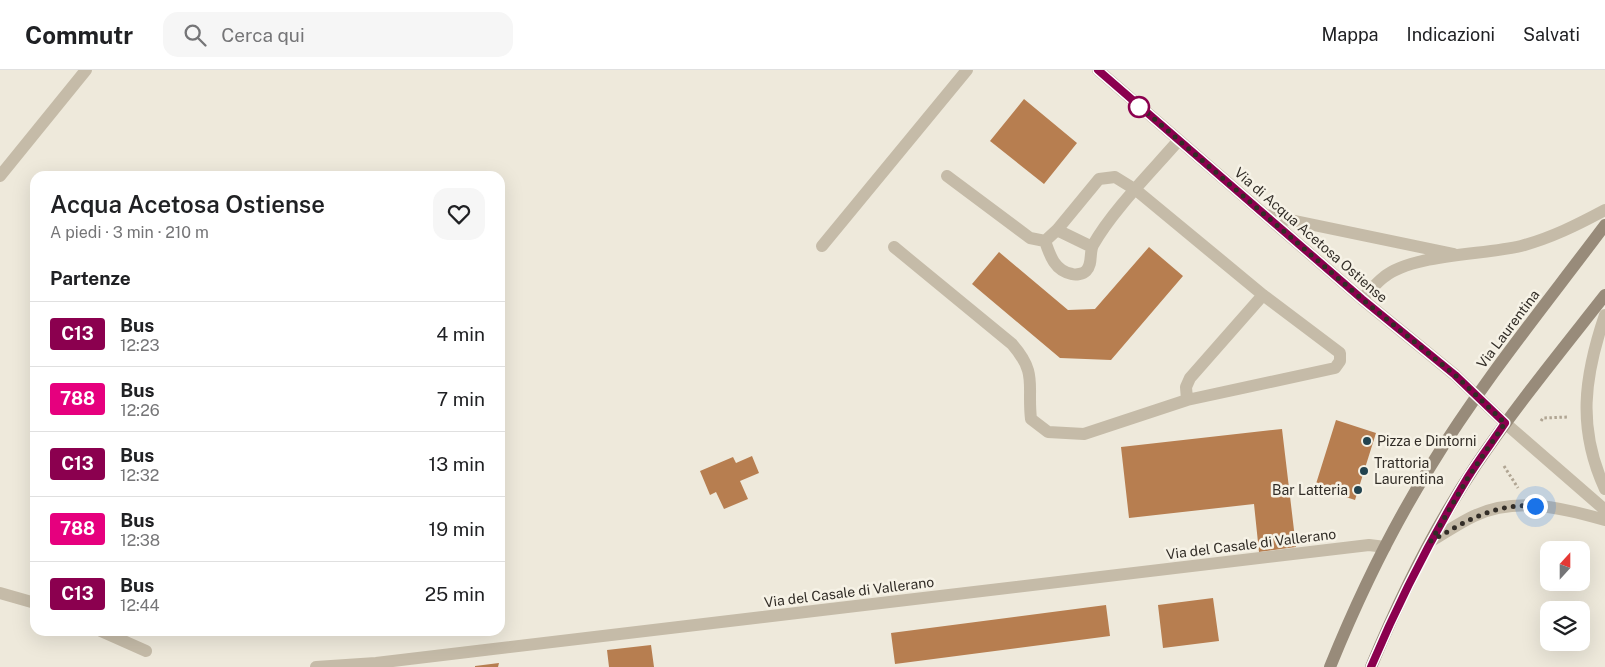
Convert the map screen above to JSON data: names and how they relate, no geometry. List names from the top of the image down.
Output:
{
  "streets": {
    "main road": ["Via Laurentina"],
    "street": ["Via di Acqua Acetosa Ostiense", "Via del Casale di Vallerano"]
  },
  "crossings": [
    ["Via di Acqua Acetosa Ostiense", "Via Laurentina"],
    ["Via Laurentina", "Via del Casale di Vallerano"]
  ],
  "places": ["Pizza e Dintorni", "Trattoria Laurentina", "Bar Latteria"],
  "lines": ["bus line C13"],
  "north": "top",
  "page": {
    "header": "Commutr",
    "search": "Cerca qui",
    "nav": ["Mappa", "Indicazioni", "Salvati"],
    "heading": [
      ["Acqua Acetosa Ostiense", "A piedi · 3 min · 210 m"],
      "Partenze"
    ],
    "list": [
      {
        "mark": "C13",
        "name": "Bus",
        "note": "12:23",
        "value": "4 min"
      },
      {
        "mark": "788",
        "name": "Bus",
        "note": "12:26",
        "value": "7 min"
      },
      {
        "mark": "C13",
        "name": "Bus",
        "note": "12:32",
        "value": "13 min"
      },
      {
        "mark": "788",
        "name": "Bus",
        "note": "12:38",
        "value": "19 min"
      },
      {
        "mark": "C13",
        "name": "Bus",
        "note": "12:44",
        "value": "25 min"
      }
    ]
  }
}
